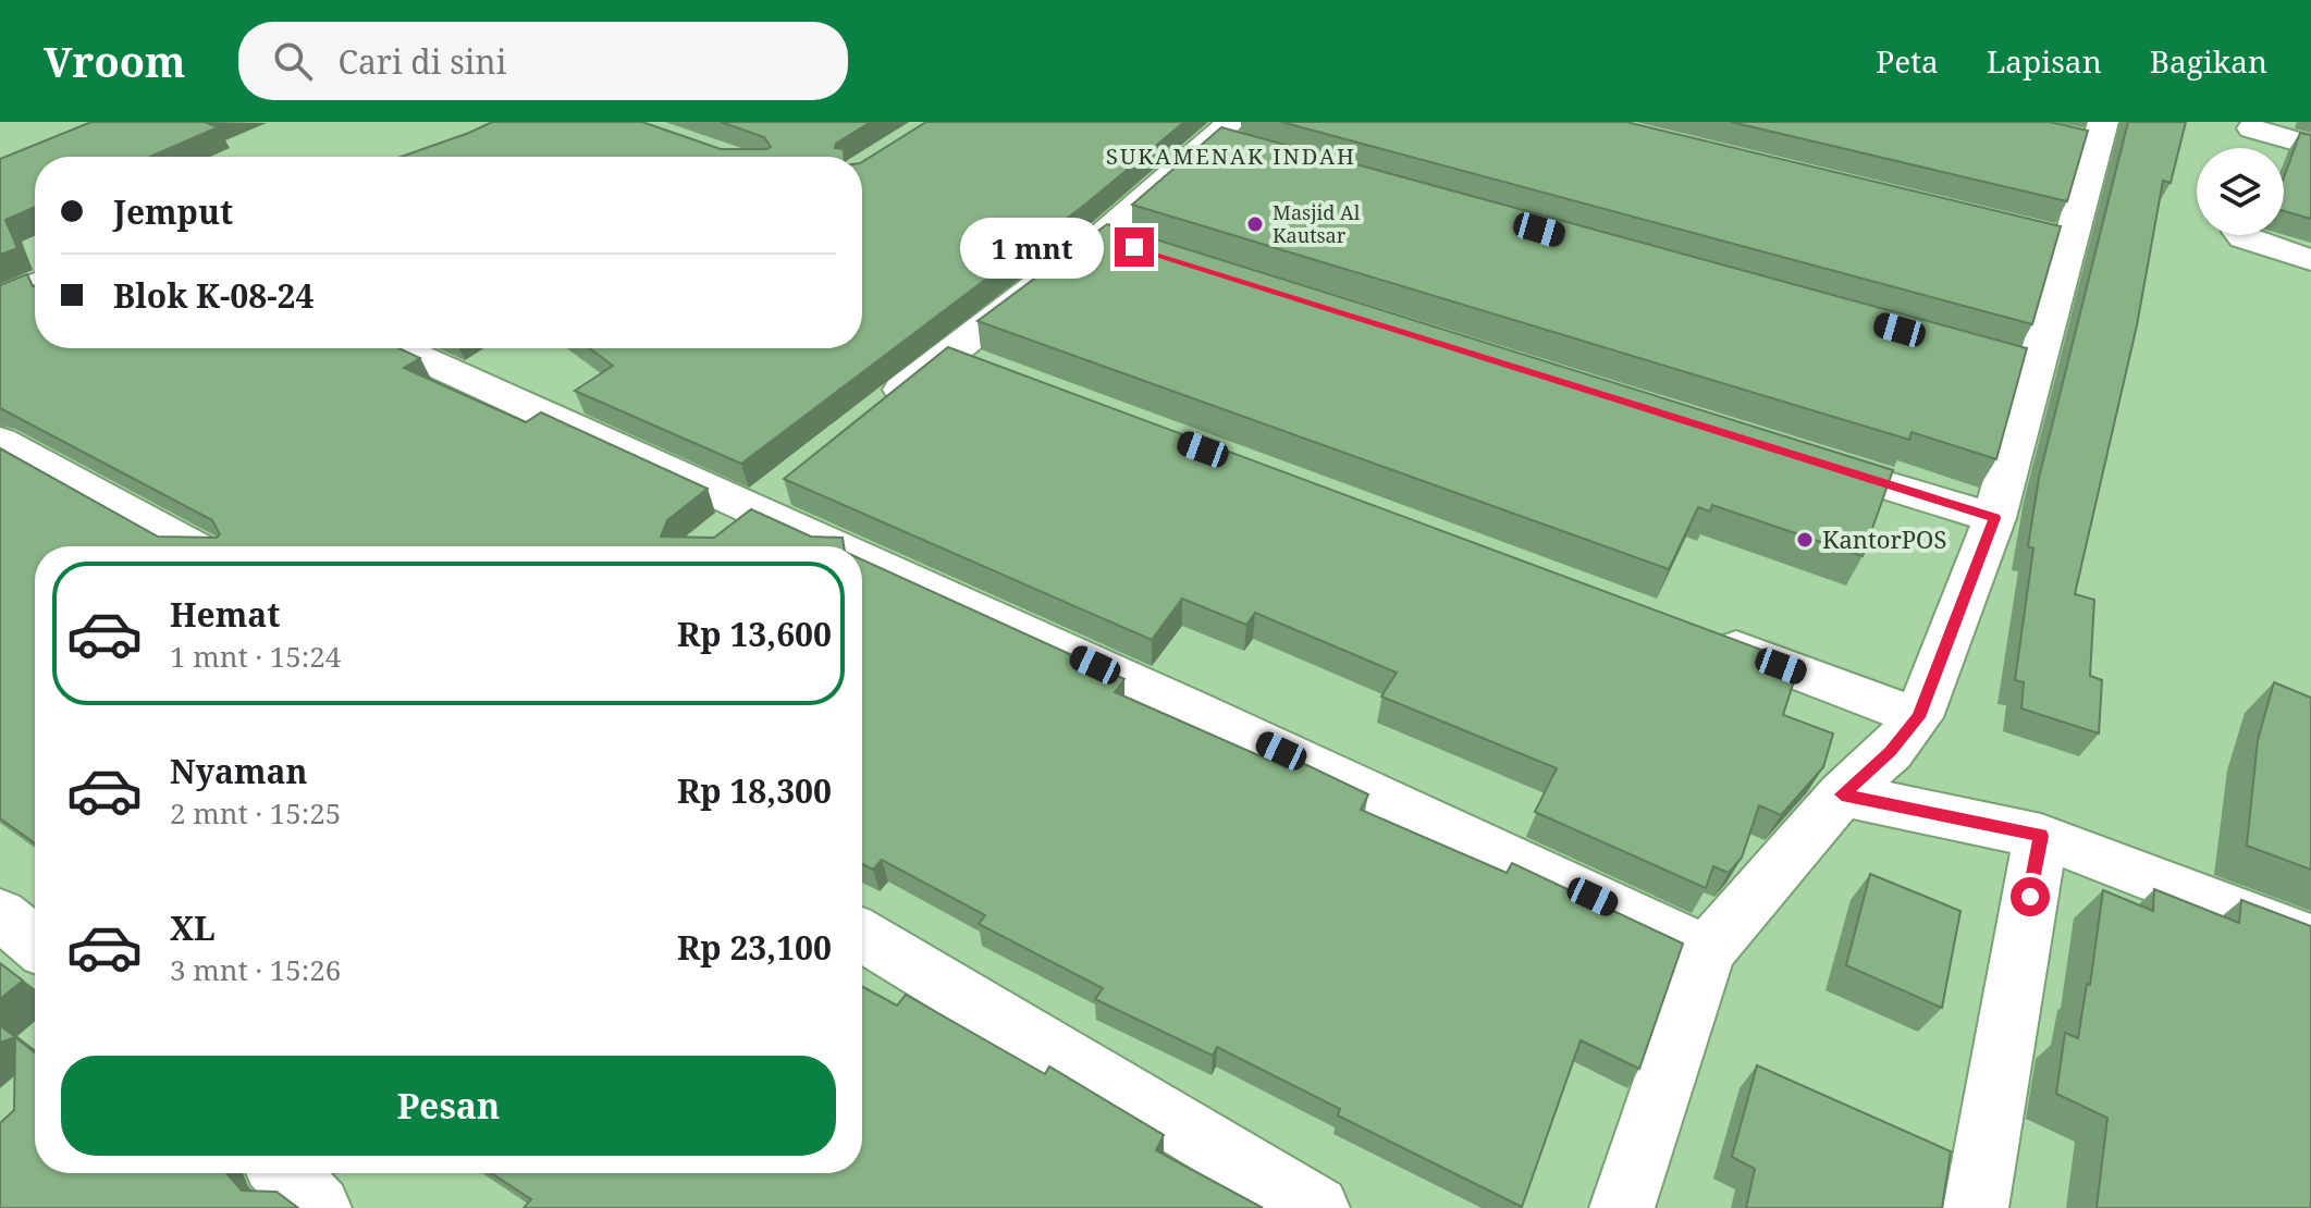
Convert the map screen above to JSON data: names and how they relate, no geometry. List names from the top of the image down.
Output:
{
  "districts": ["SUKAMENAK INDAH"],
  "places": ["Masjid Al Kautsar", "KantorPOS"],
  "page": {
    "header": "Vroom",
    "search": "Cari di sini",
    "nav": ["Peta", "Lapisan", "Bagikan"],
    "banner": ["Jemput", "Blok K-08-24"],
    "bubble": "1 mnt",
    "list": [
      {
        "name": "Hemat",
        "note": "1 mnt · 15:24",
        "value": "Rp 13,600"
      },
      {
        "name": "Nyaman",
        "note": "2 mnt · 15:25",
        "value": "Rp 18,300"
      },
      {
        "name": "XL",
        "note": "3 mnt · 15:26",
        "value": "Rp 23,100"
      }
    ],
    "buttons": "Pesan"
  }
}
